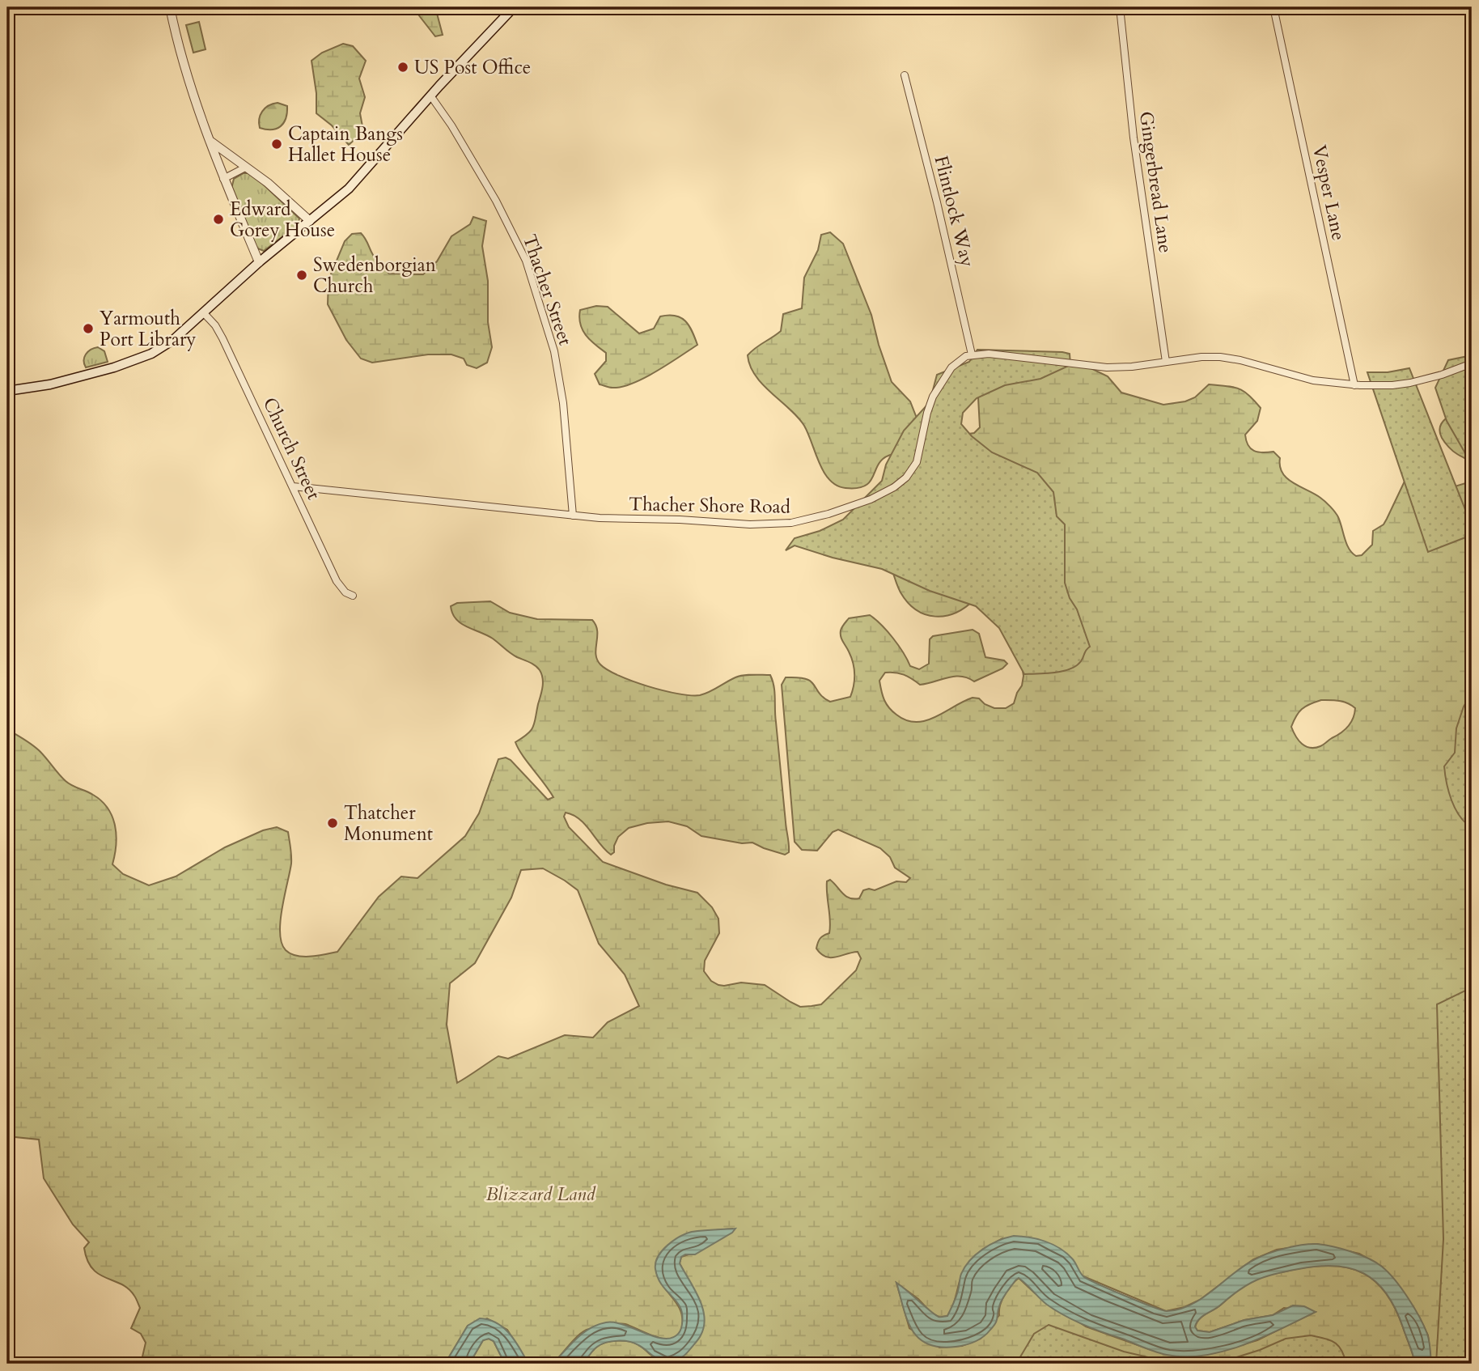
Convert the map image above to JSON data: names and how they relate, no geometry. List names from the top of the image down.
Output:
{
  "streets": {
    "street": [
      "Gingerbread Lane",
      "Vesper Lane",
      "Flintlock Way",
      "Thacher Street",
      "Church Street",
      "Thacher Shore Road"
    ]
  },
  "crossings": [
    ["Flintlock Way", "Thacher Shore Road"],
    ["Thacher Street", "Thacher Shore Road"],
    ["Church Street", "Thacher Shore Road"]
  ],
  "parks": ["Blizzard Land"],
  "places": [
    "US Post Office",
    "Captain Bangs Hallet House",
    "Edward Gorey House",
    "Swedenborgian Church",
    "Yarmouth Port Library",
    "Thatcher Monument"
  ]
}
